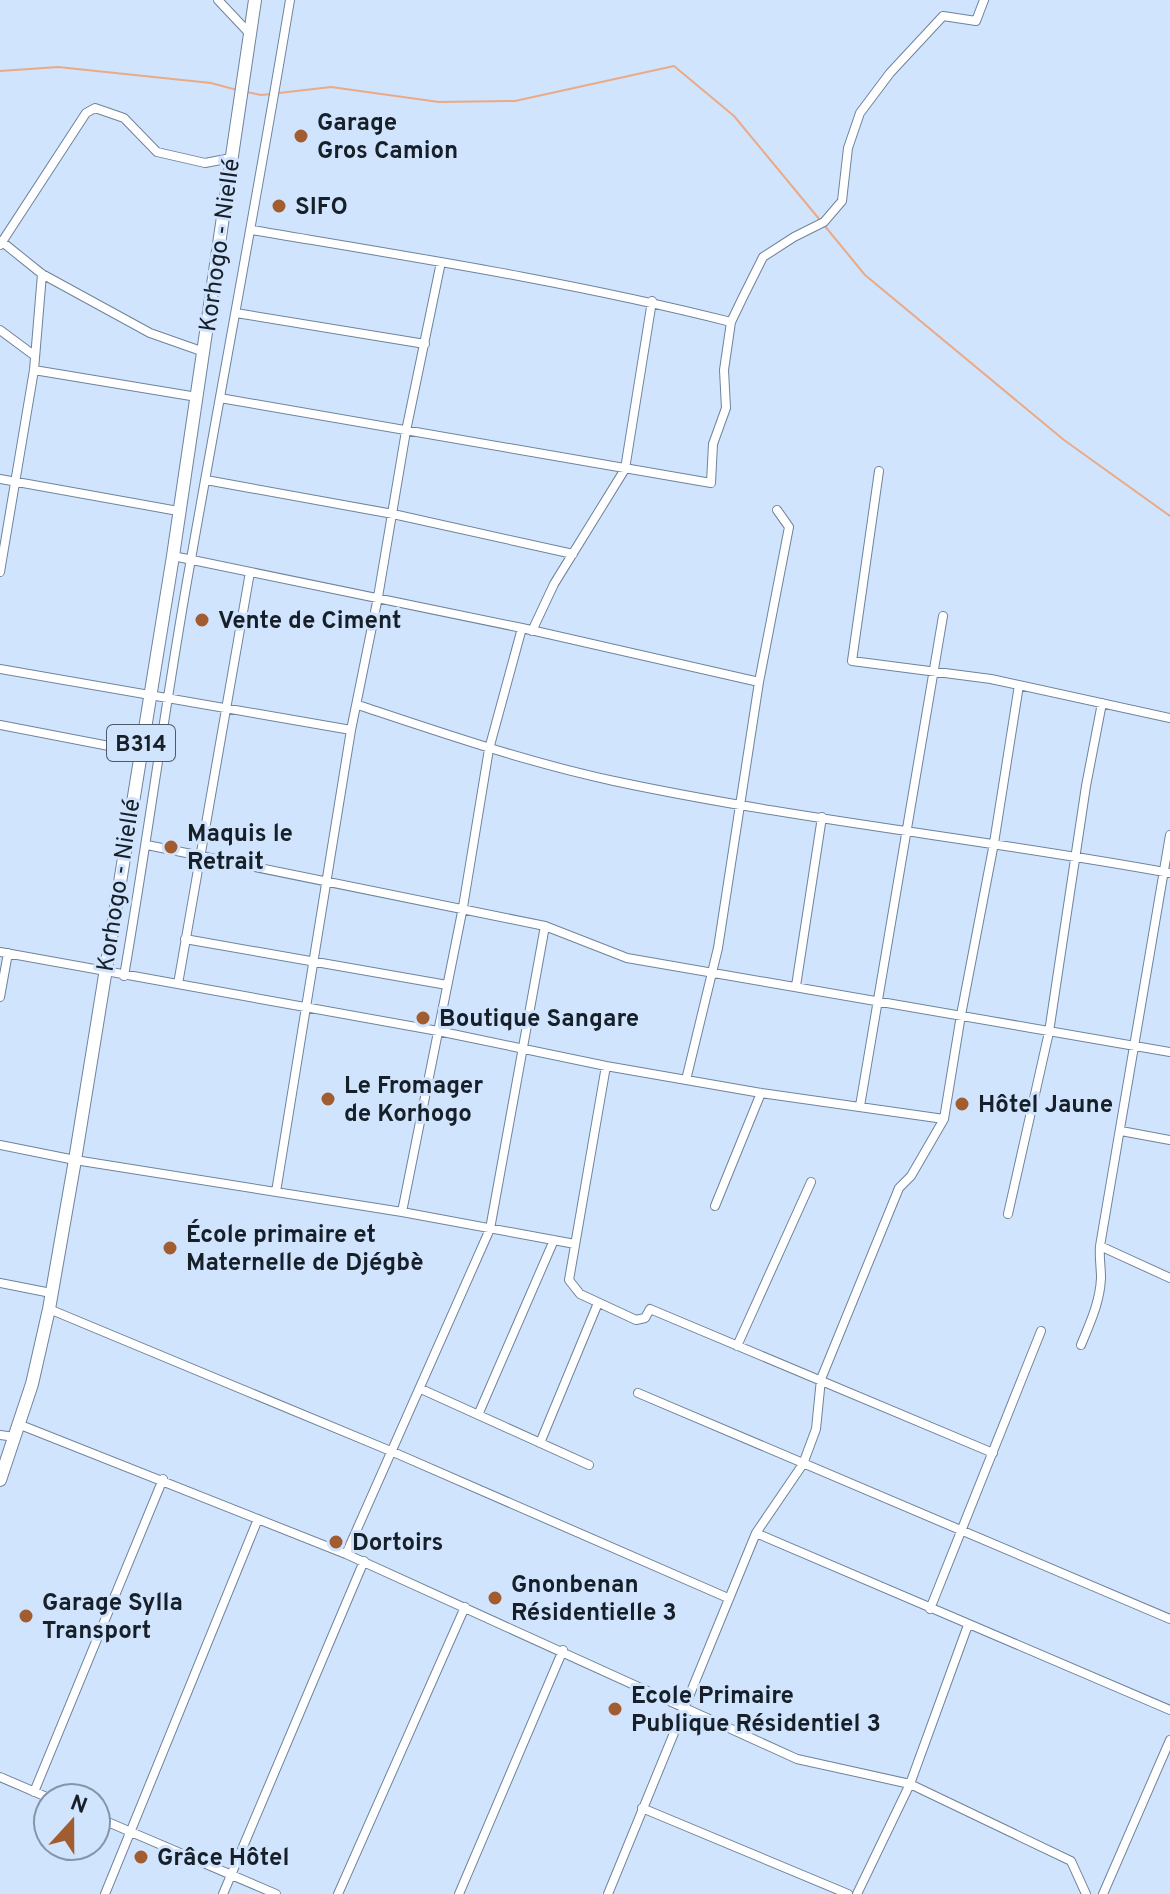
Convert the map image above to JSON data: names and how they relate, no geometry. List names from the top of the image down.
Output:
{
  "streets": {
    "main road": ["Korhogo - Niellé", "B314"]
  },
  "places": [
    "Garage Gros Camion",
    "SIFO",
    "Vente de Ciment",
    "Maquis le Retrait",
    "Boutique Sangare",
    "Le Fromager de Korhogo",
    "Hôtel Jaune",
    "École primaire et Maternelle de Djégbè",
    "Dortoirs",
    "Gnonbenan Résidentielle 3",
    "Garage Sylla Transport",
    "Ecole Primaire Publique Résidentiel 3",
    "Grâce Hôtel"
  ],
  "north": "top"
}
